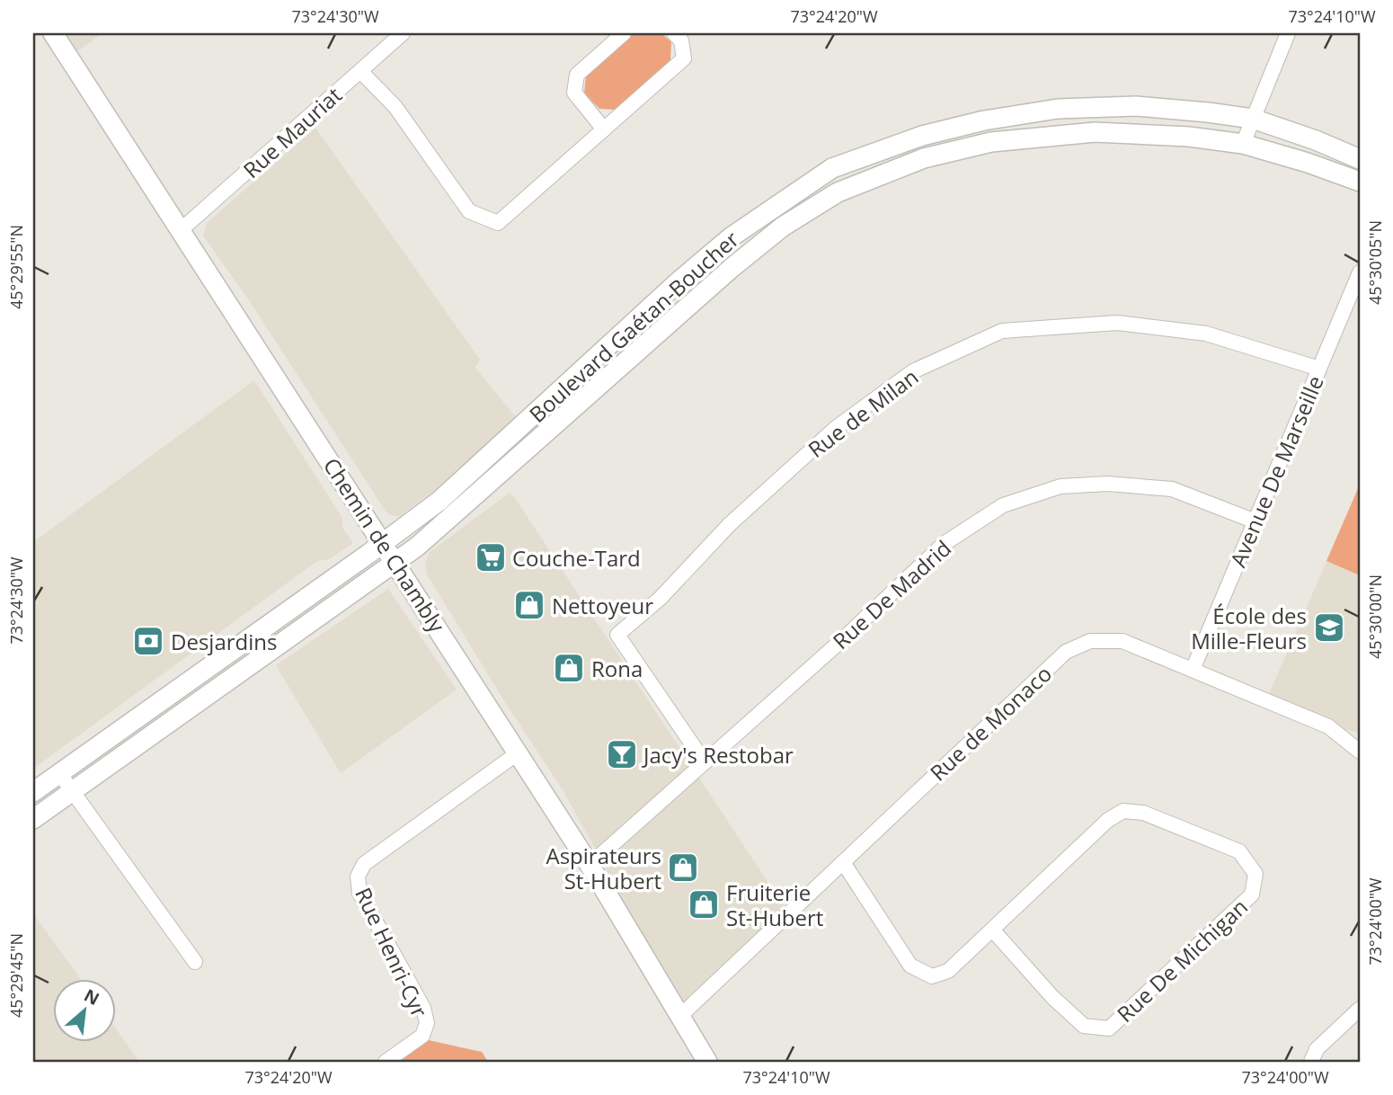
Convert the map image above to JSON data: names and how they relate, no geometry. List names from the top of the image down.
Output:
{
  "streets": {
    "street": [
      "Rue Mauriat",
      "Boulevard Gaétan-Boucher",
      "Rue de Milan",
      "Avenue De Marseille",
      "Chemin de Chambly",
      "Rue De Madrid",
      "Rue de Monaco",
      "Rue Henri-Cyr",
      "Rue De Michigan"
    ]
  },
  "crossings": [
    ["Rue Mauriat", "Chemin de Chambly"],
    ["Boulevard Gaétan-Boucher", "Chemin de Chambly"],
    ["Rue de Milan", "Avenue De Marseille"],
    ["Rue de Milan", "Rue De Madrid"],
    ["Avenue De Marseille", "Rue De Madrid"],
    ["Avenue De Marseille", "Rue de Monaco"],
    ["Chemin de Chambly", "Rue De Madrid"],
    ["Chemin de Chambly", "Rue de Monaco"],
    ["Chemin de Chambly", "Rue Henri-Cyr"],
    ["Rue de Monaco", "Rue De Michigan"]
  ],
  "places": {
    "supermarket": ["Couche-Tard"],
    "shop": [
      "Nettoyeur",
      "Rona",
      "Aspirateurs St-Hubert",
      "Fruiterie St-Hubert"
    ],
    "school or university": ["École des Mille-Fleurs"],
    "bank": ["Desjardins"],
    "bar": ["Jacy's Restobar"]
  },
  "north": "top right",
  "coordinates": [
    "73°24'30\"W",
    "73°24'20\"W",
    "73°24'10\"W",
    "45°30'05\"N",
    "45°29'55\"N",
    "45°30'00\"N",
    "73°24'00\"W",
    "45°29'45\"N"
  ]
}
